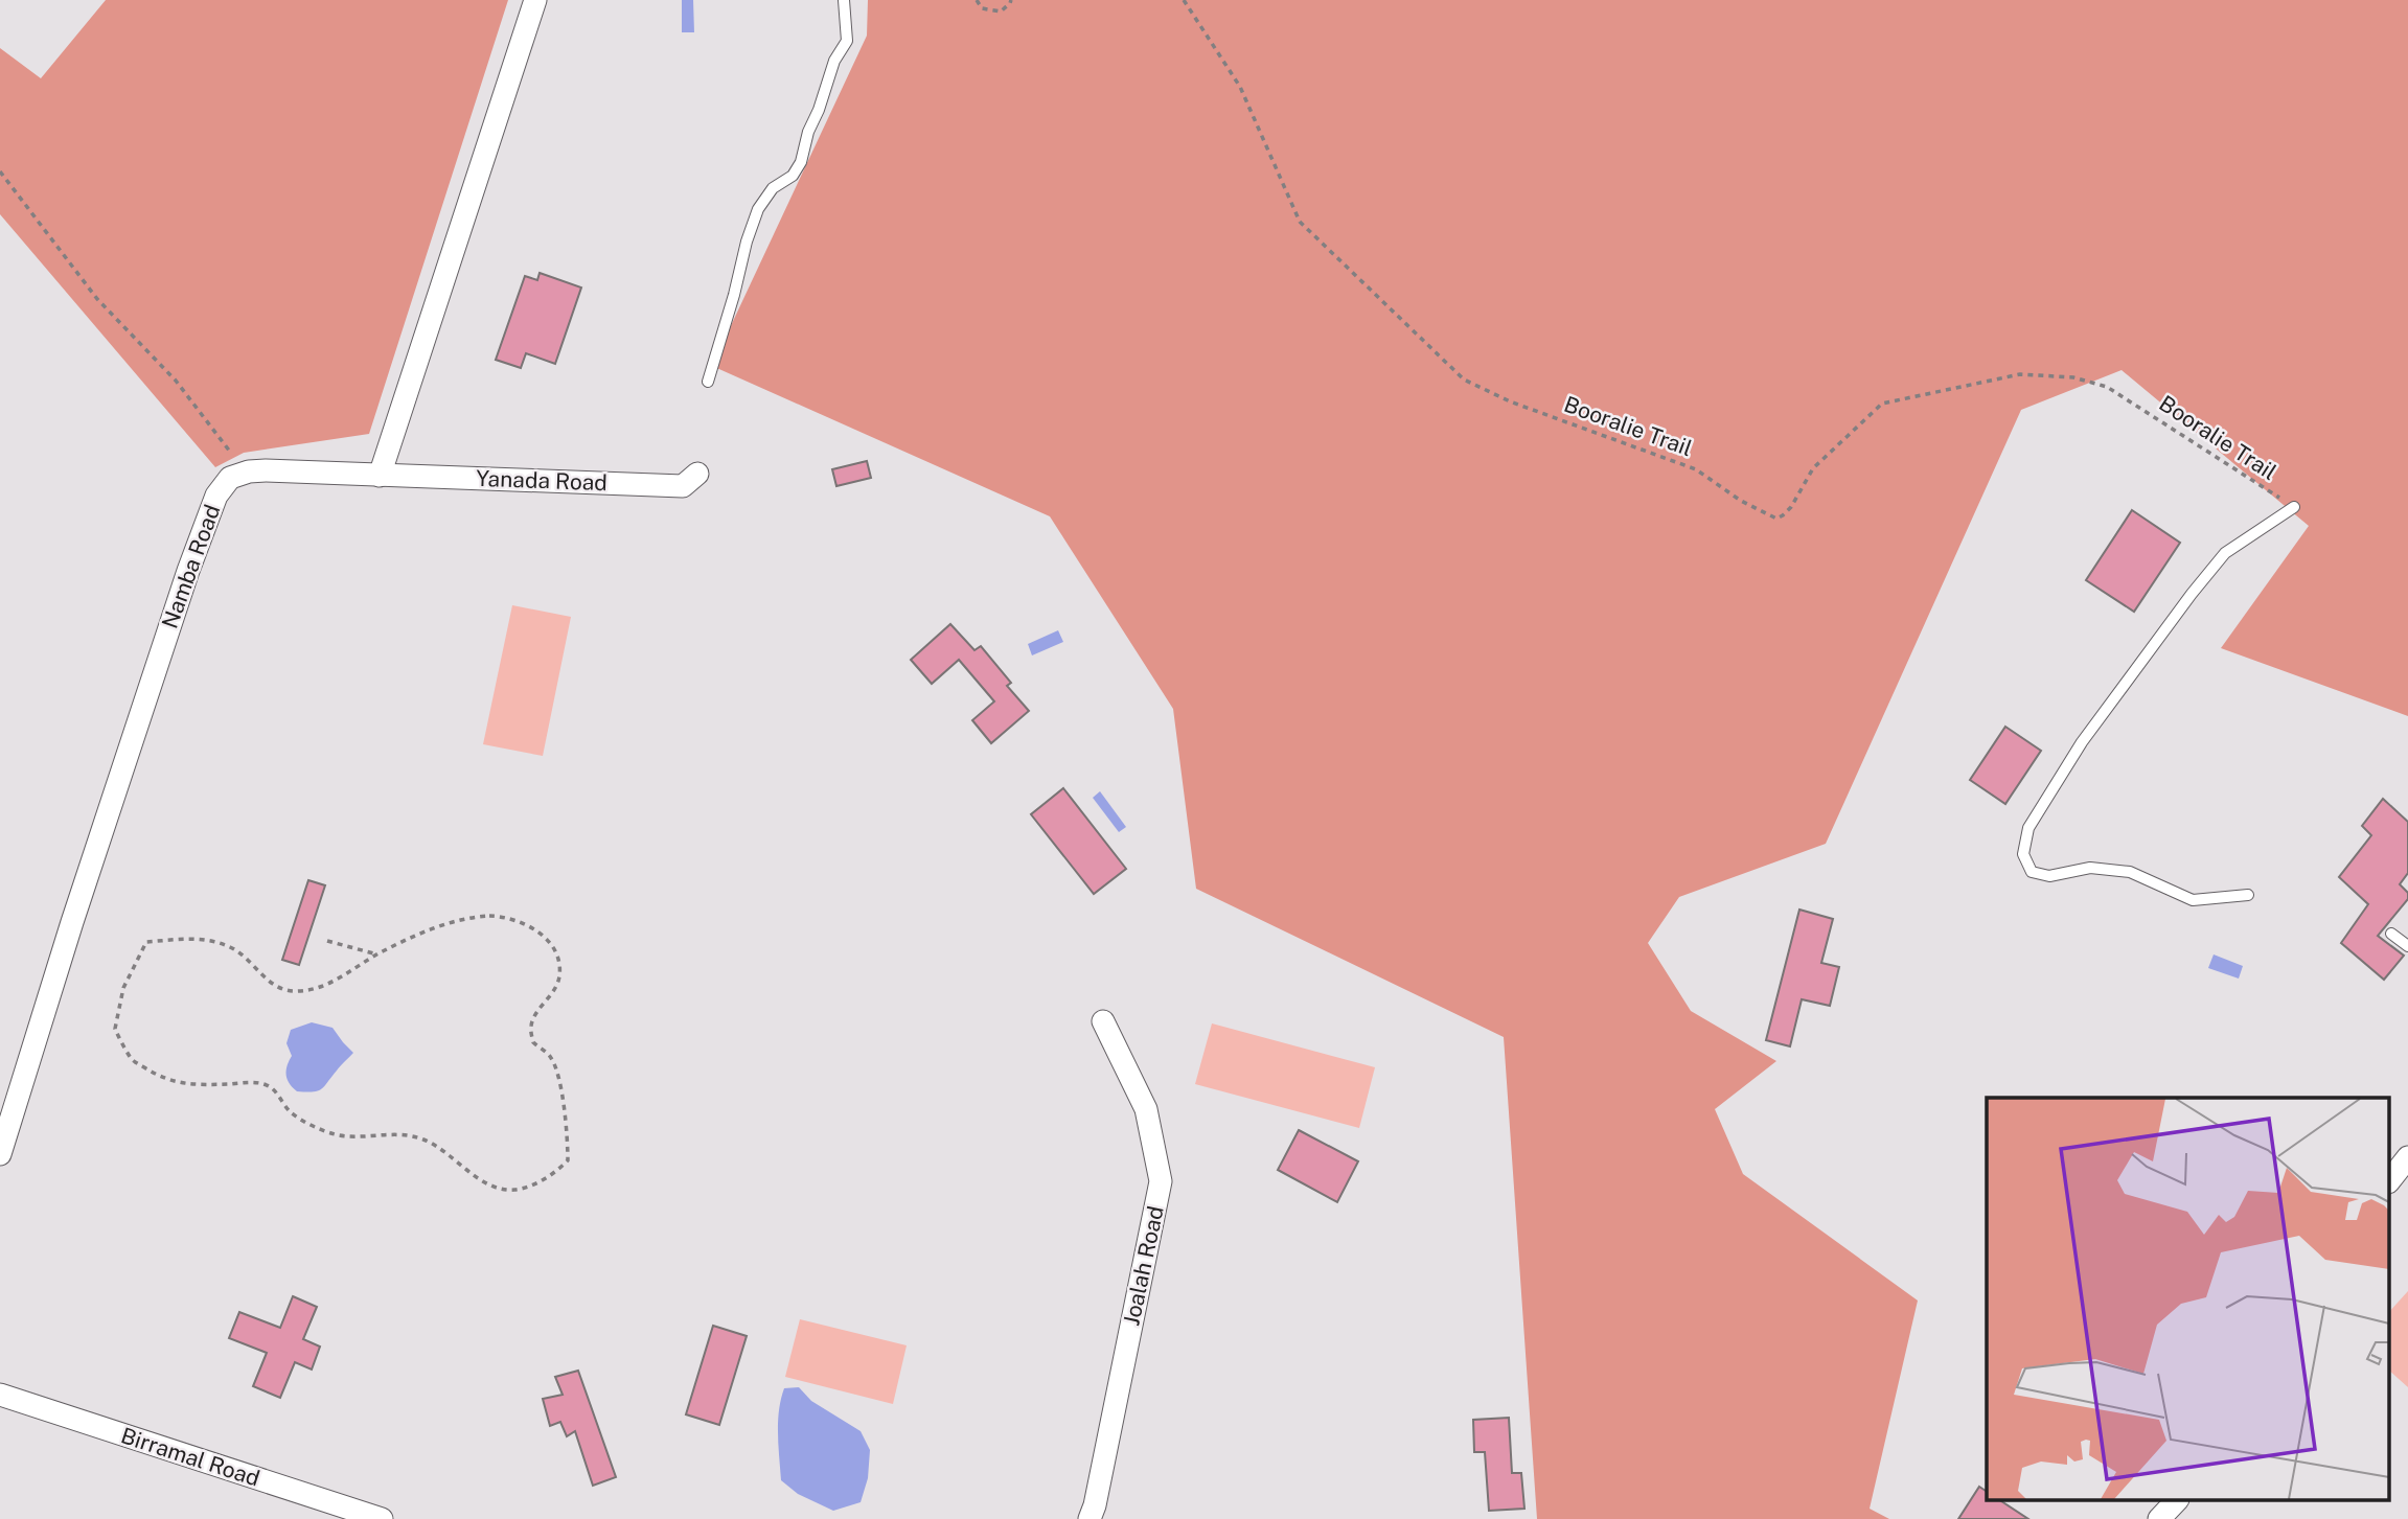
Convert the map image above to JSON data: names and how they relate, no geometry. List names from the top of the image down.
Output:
{
  "streets": {
    "street": [
      "Yanada Road",
      "Namba Road",
      "Joalah Road",
      "Birramal Road"
    ],
    "path": ["Booralie Trail"]
  },
  "crossings": [
    ["Yanada Road", "Namba Road"]
  ]
}
